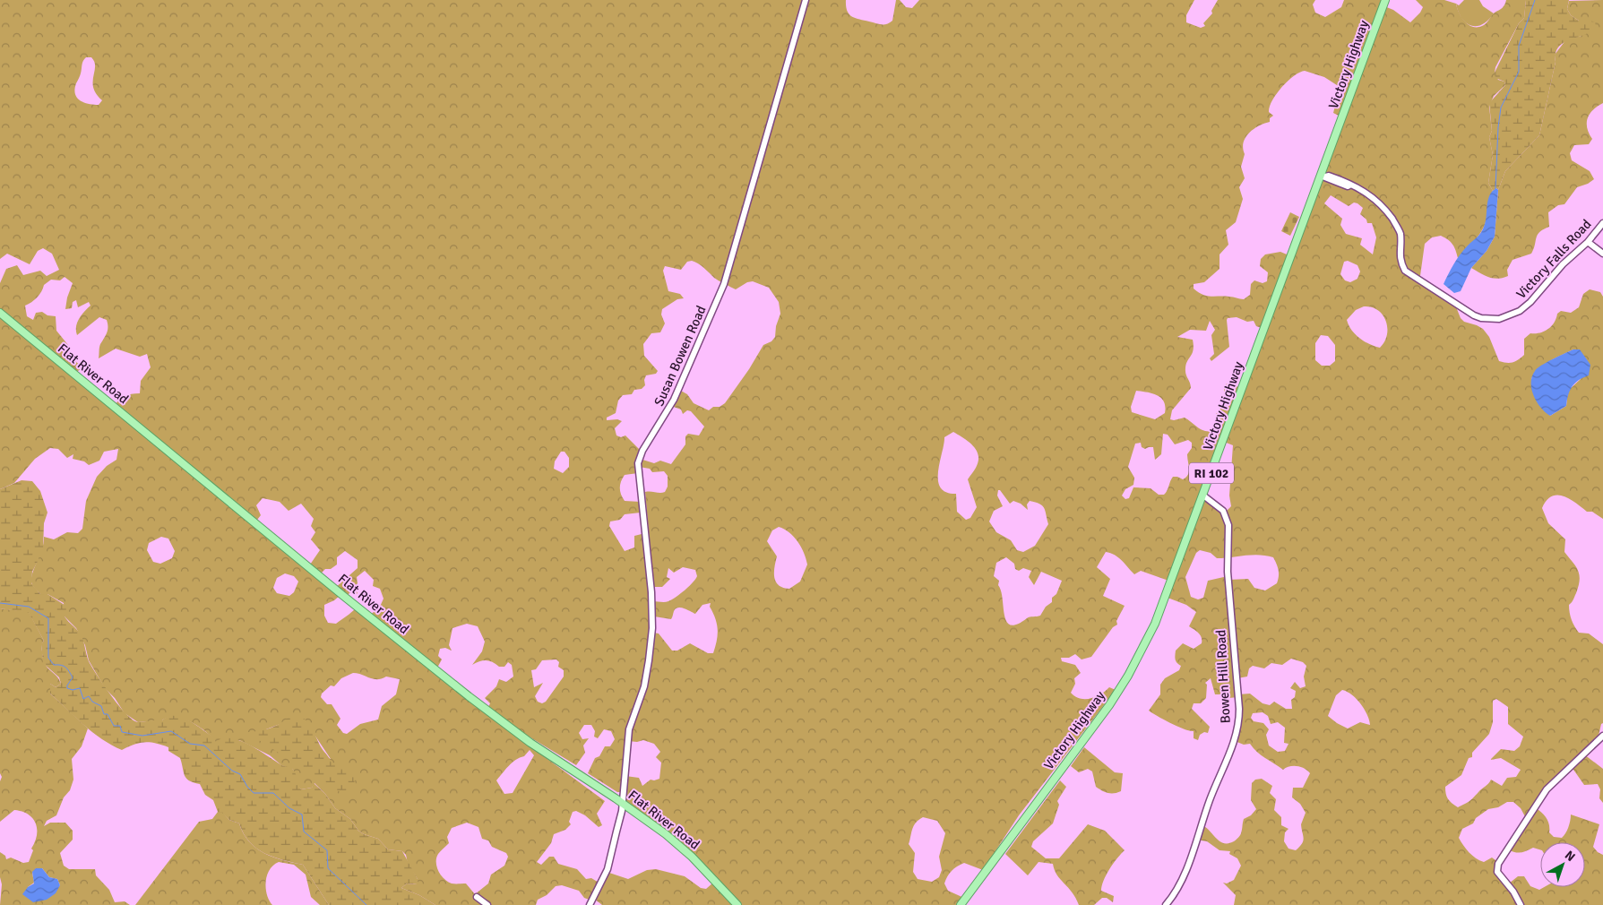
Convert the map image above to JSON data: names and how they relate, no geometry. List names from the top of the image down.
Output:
{
  "streets": {
    "main road": ["Victory Highway", "Flat River Road", "RI 102"],
    "street": ["Victory Falls Road", "Susan Bowen Road", "Bowen Hill Road"]
  },
  "crossings": [
    ["Victory Highway", "Victory Falls Road"],
    ["Victory Highway", "Bowen Hill Road"],
    ["Susan Bowen Road", "Flat River Road"]
  ],
  "north": "top right"
}
